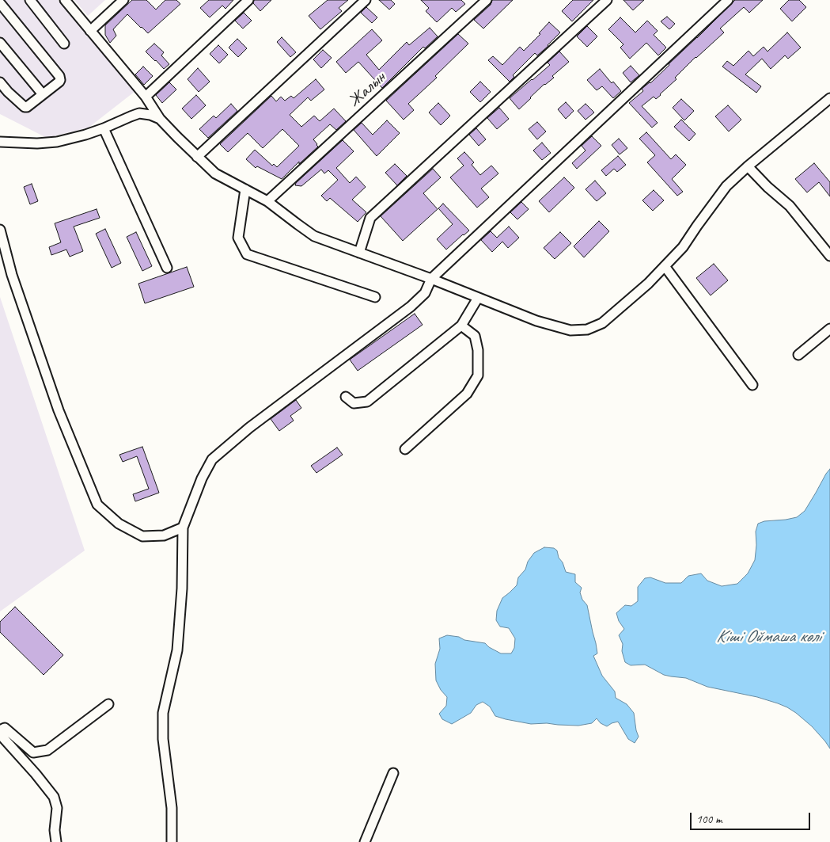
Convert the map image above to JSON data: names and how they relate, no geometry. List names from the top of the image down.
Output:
{
  "streets": {
    "street": ["Жалын"]
  },
  "water": ["Кіші Оймаша көлi"],
  "scale_bar": "100 m"
}
